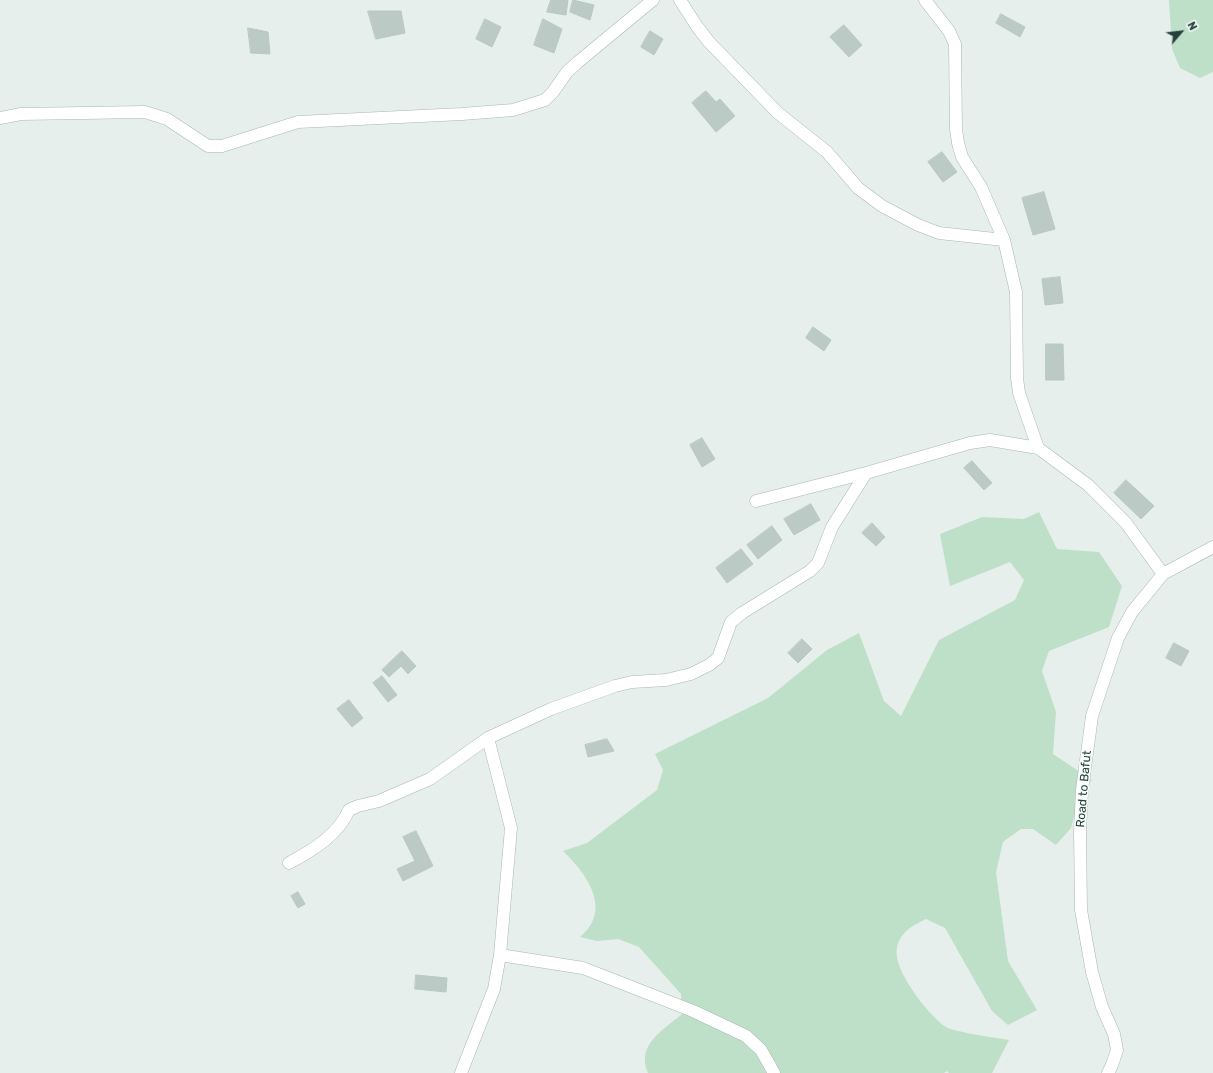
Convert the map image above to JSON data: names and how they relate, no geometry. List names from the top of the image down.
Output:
{
  "streets": {
    "street": ["Road to Bafut"]
  },
  "north": "top right"
}
